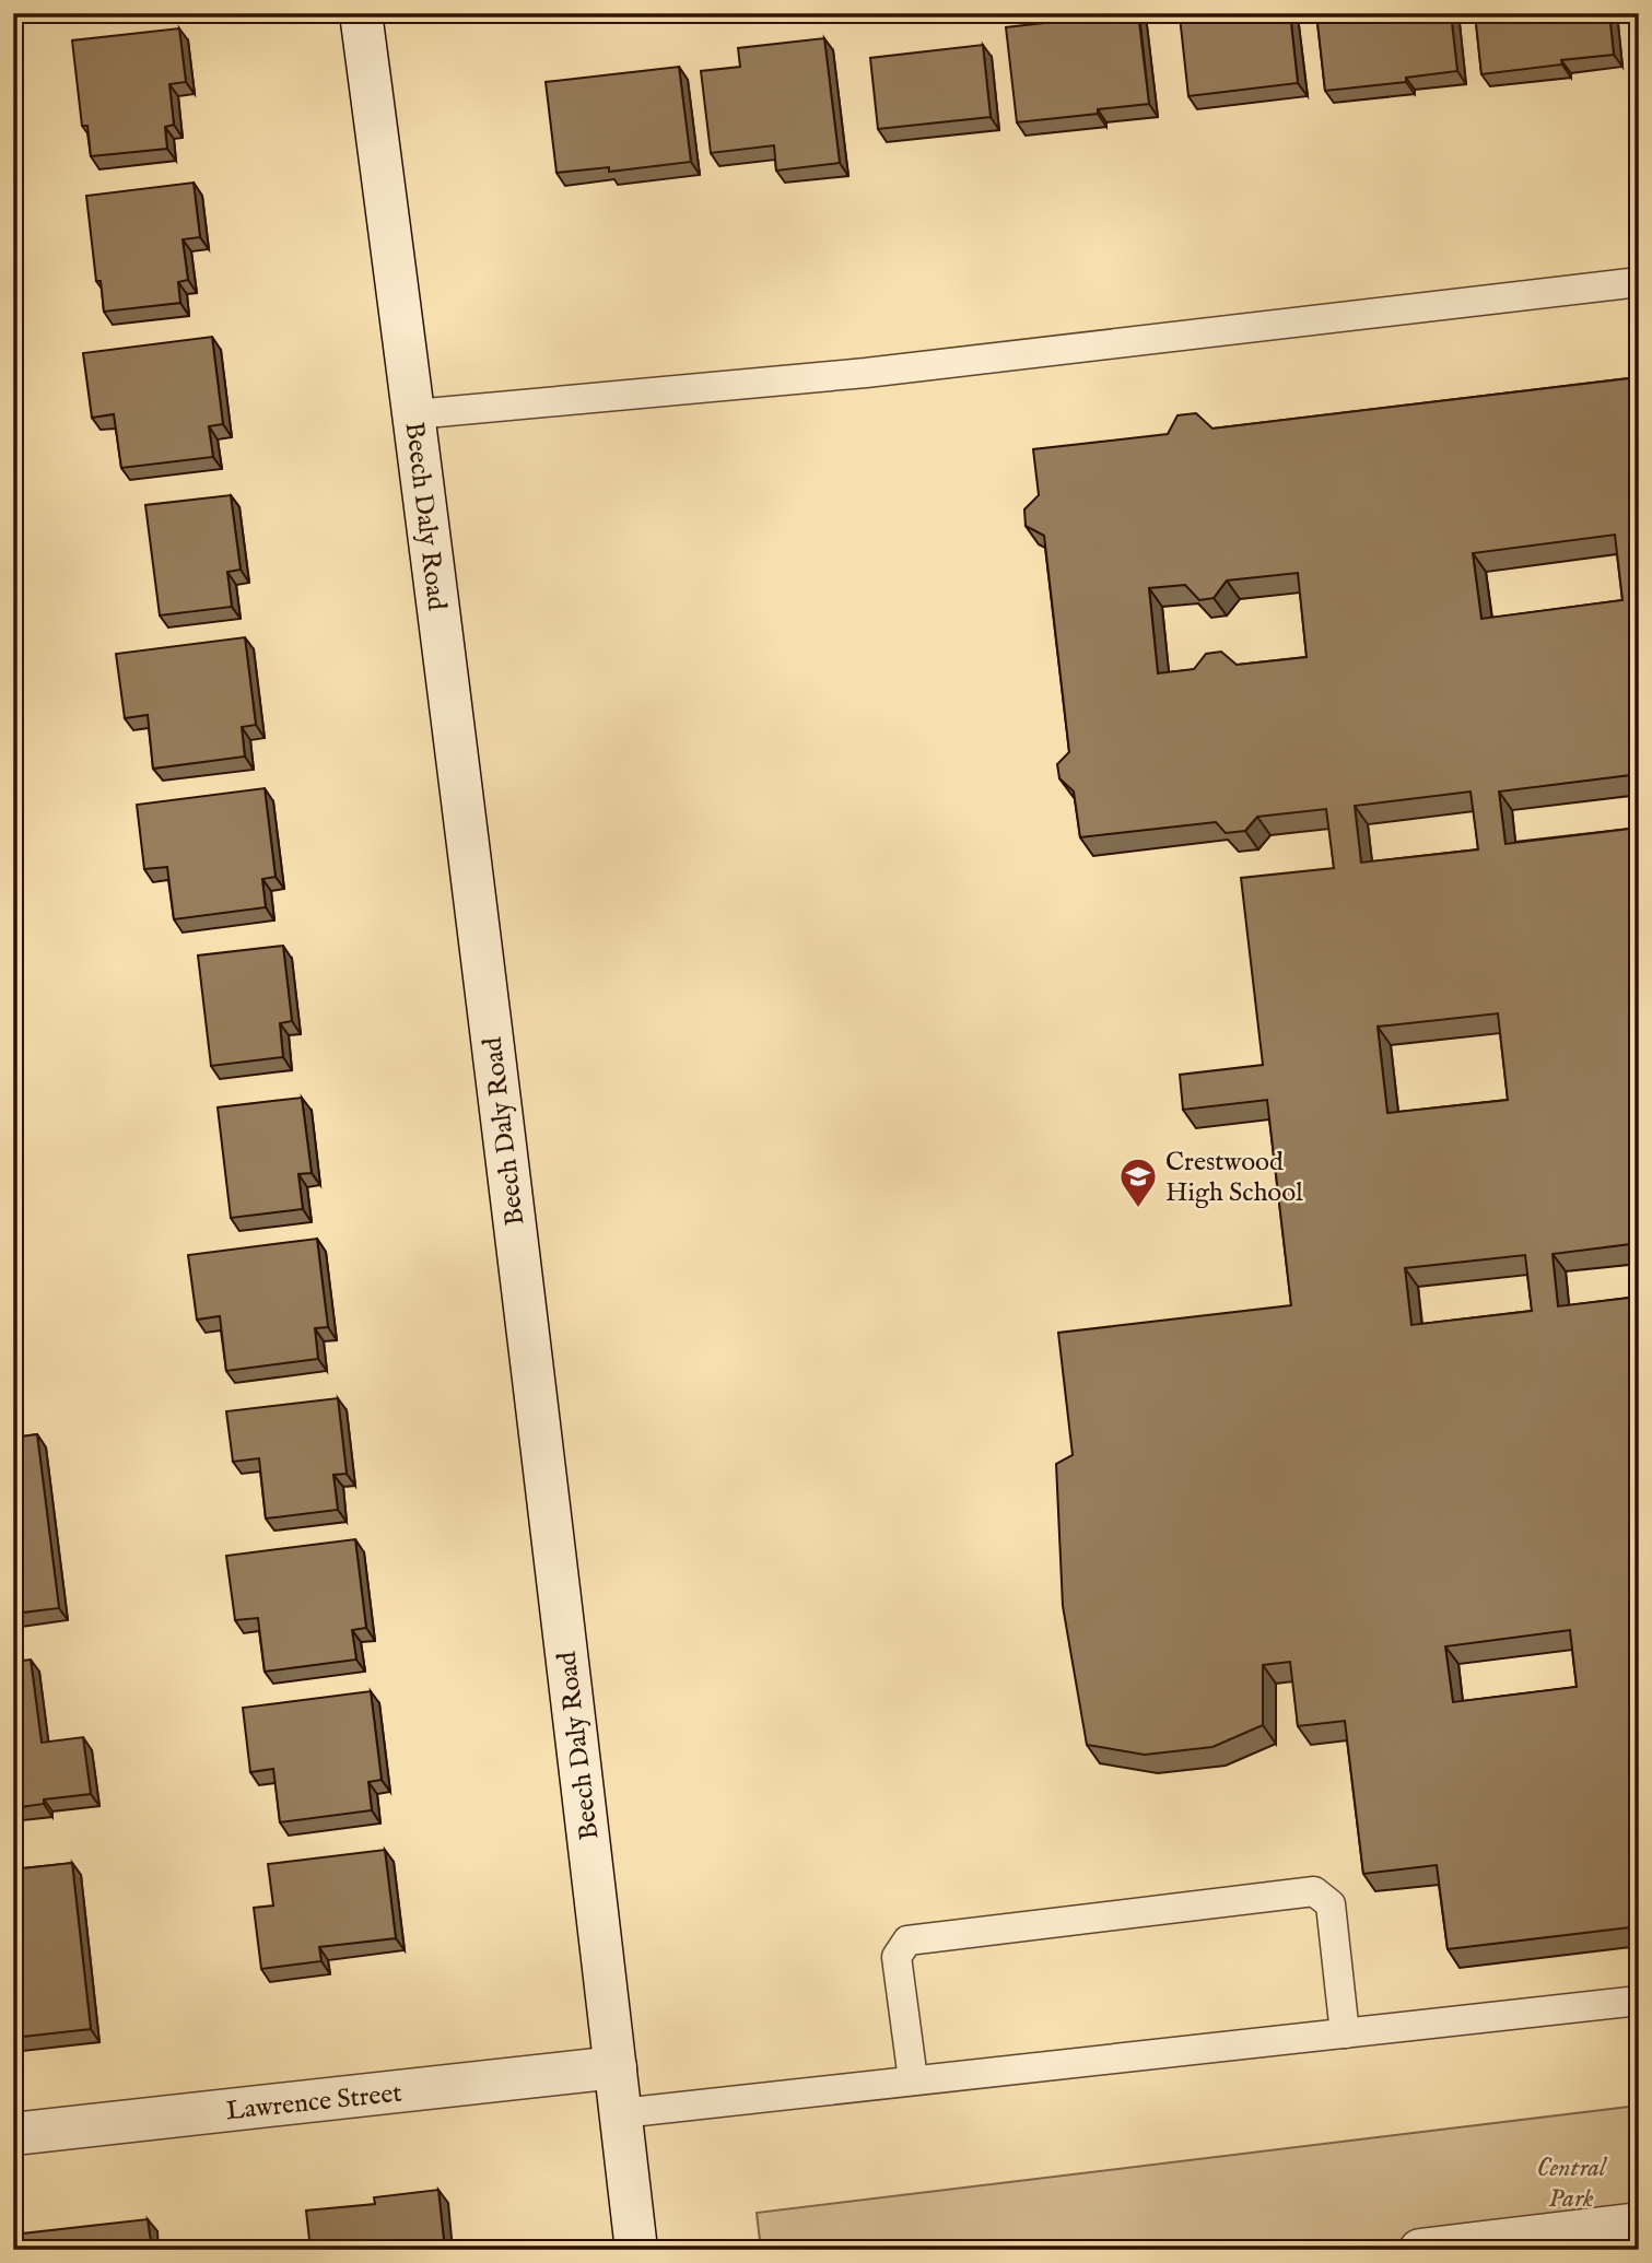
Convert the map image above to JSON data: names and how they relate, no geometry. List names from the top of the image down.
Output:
{
  "streets": {
    "main road": ["Beech Daly Road", "Lawrence Street"]
  },
  "crossings": [
    ["Beech Daly Road", "Lawrence Street"]
  ],
  "parks": ["Central Park"],
  "places": {
    "school or university": ["Crestwood High School"]
  }
}
